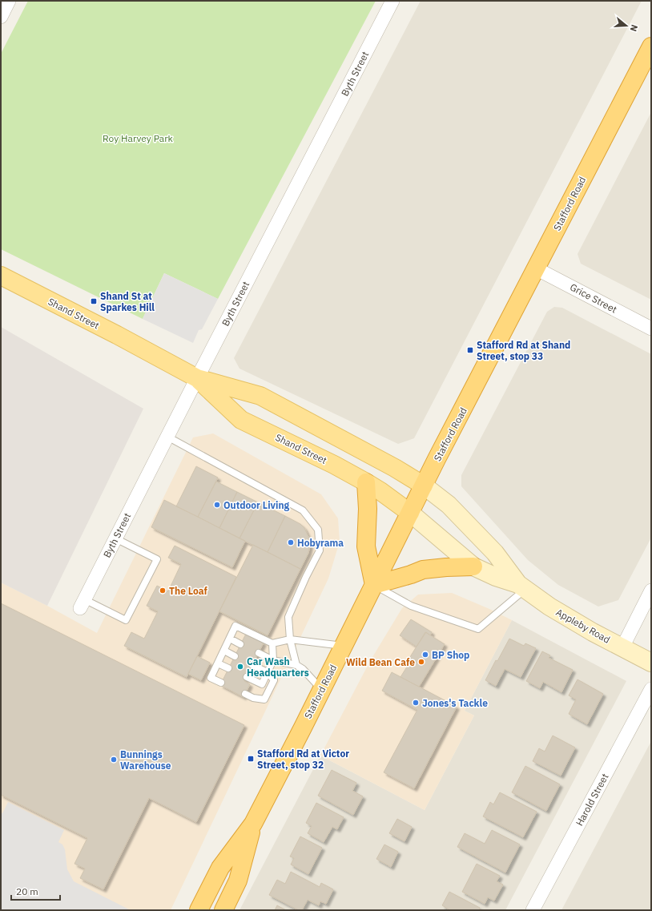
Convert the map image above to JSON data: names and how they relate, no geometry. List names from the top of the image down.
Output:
{
  "streets": {
    "highway": ["Stafford Road"],
    "main road": ["Shand Street", "Appleby Road"],
    "street": ["Byth Street", "Grice Street", "Harold Street"]
  },
  "crossings": [
    ["Byth Street", "Shand Street"],
    ["Stafford Road", "Grice Street"],
    ["Stafford Road", "Shand Street"],
    ["Stafford Road", "Appleby Road"],
    ["Shand Street", "Appleby Road"]
  ],
  "parks": ["Roy Harvey Park"],
  "places": {
    "transit": ["Shand St at Sparkes Hill", "Stafford Rd at Shand Street, stop 33", "Stafford Rd at Victor Street, stop 32"],
    "other": [
      "Outdoor Living",
      "Hobyrama",
      "The Loaf",
      "BP Shop",
      "Wild Bean Cafe",
      "Car Wash Headquarters",
      "Jones's Tackle",
      "Bunnings Warehouse"
    ]
  },
  "scale_bar": "20 m",
  "north": "right"
}
